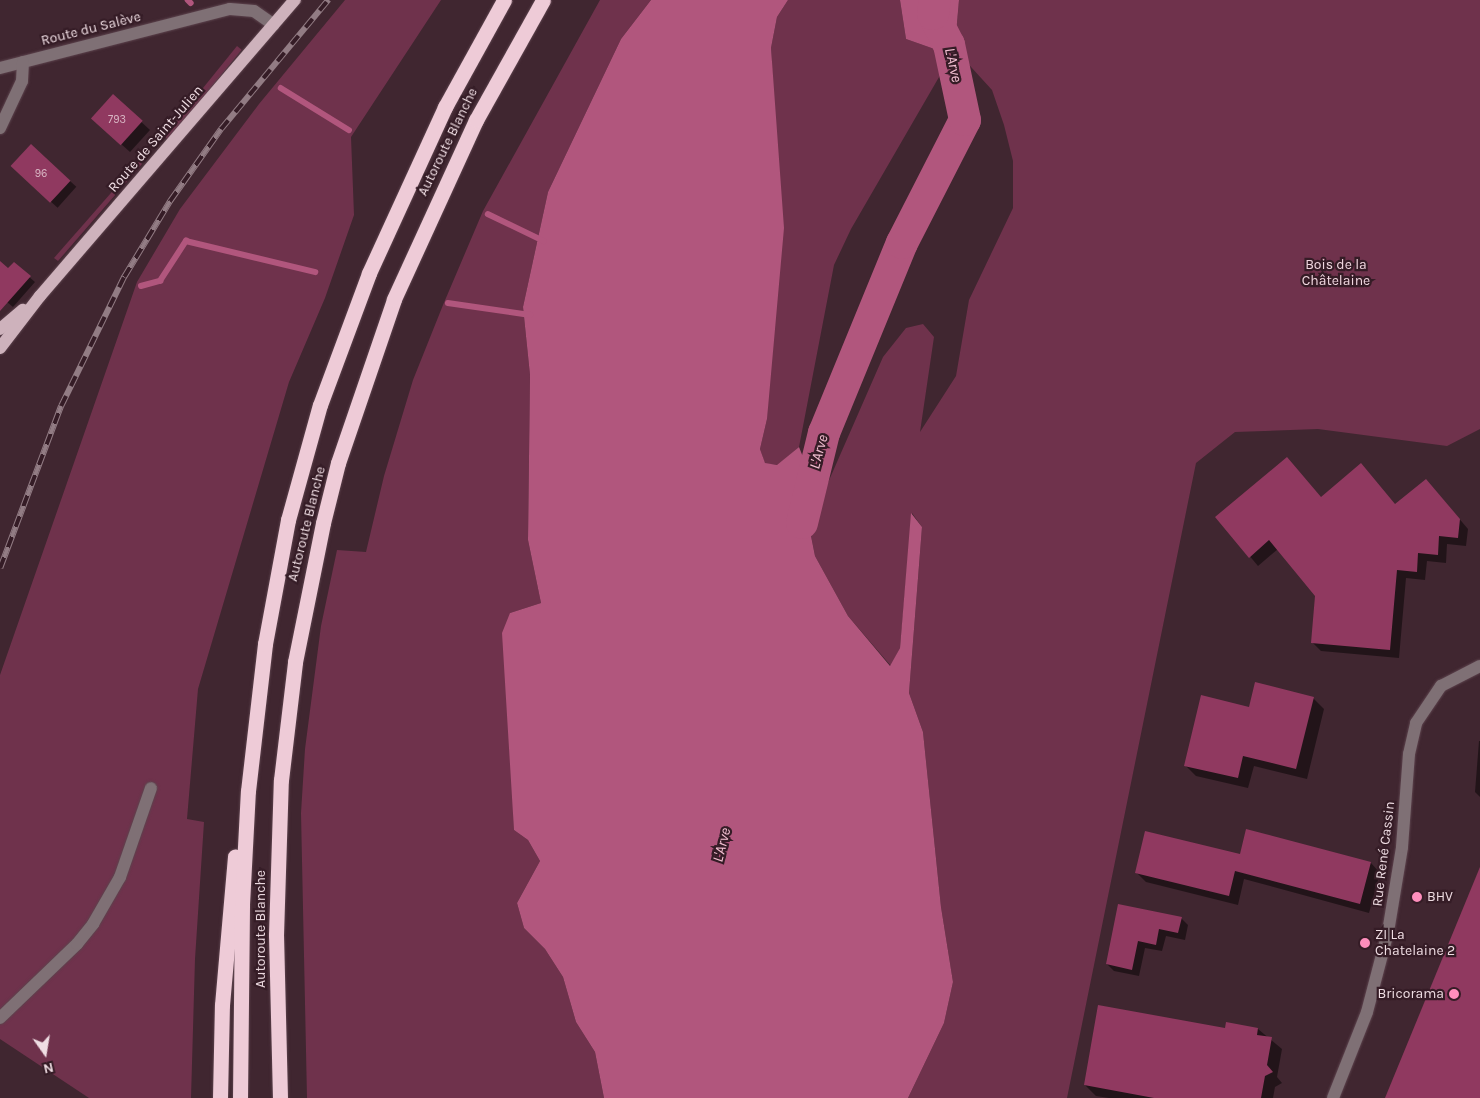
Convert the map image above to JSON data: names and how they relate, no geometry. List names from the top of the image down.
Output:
{
  "streets": {
    "highway": ["Autoroute Blanche"],
    "main road": ["Route de Saint-Julien"],
    "street": ["Route du Salève", "Rue René Cassin"]
  },
  "crossings": [
    ["Route du Salève", "Route de Saint-Julien"]
  ],
  "water": ["L'Arve"],
  "parks": ["Bois de la Châtelaine"],
  "places": ["BHV", "ZI La Chatelaine 2", "Bricorama"],
  "house_numbers": ["793", "96"],
  "north": "bottom"
}
